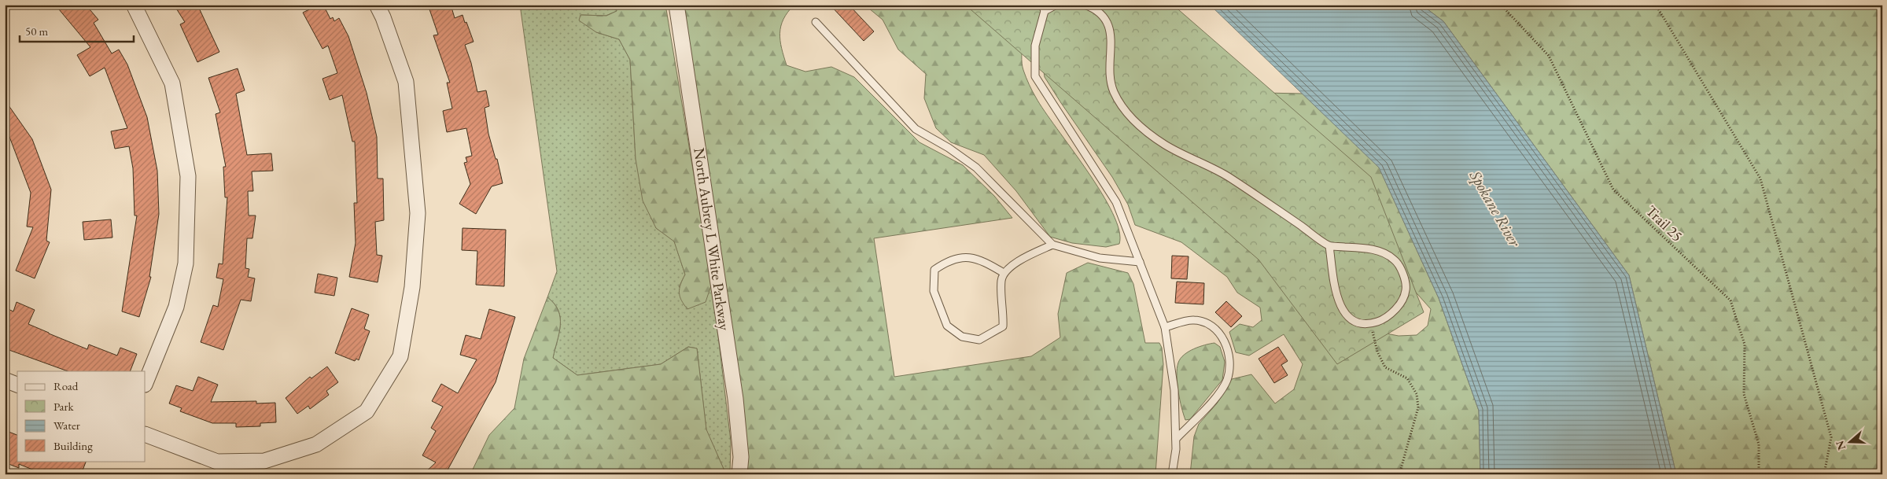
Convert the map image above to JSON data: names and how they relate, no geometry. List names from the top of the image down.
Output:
{
  "streets": {
    "street": ["North Aubrey L White Parkway"],
    "path": ["Trail 25"]
  },
  "water": ["Spokane River"],
  "legend": [
    "Road",
    "Park",
    "Water",
    "Building"
  ],
  "scale_bar": "50 m",
  "north": "left"
}
